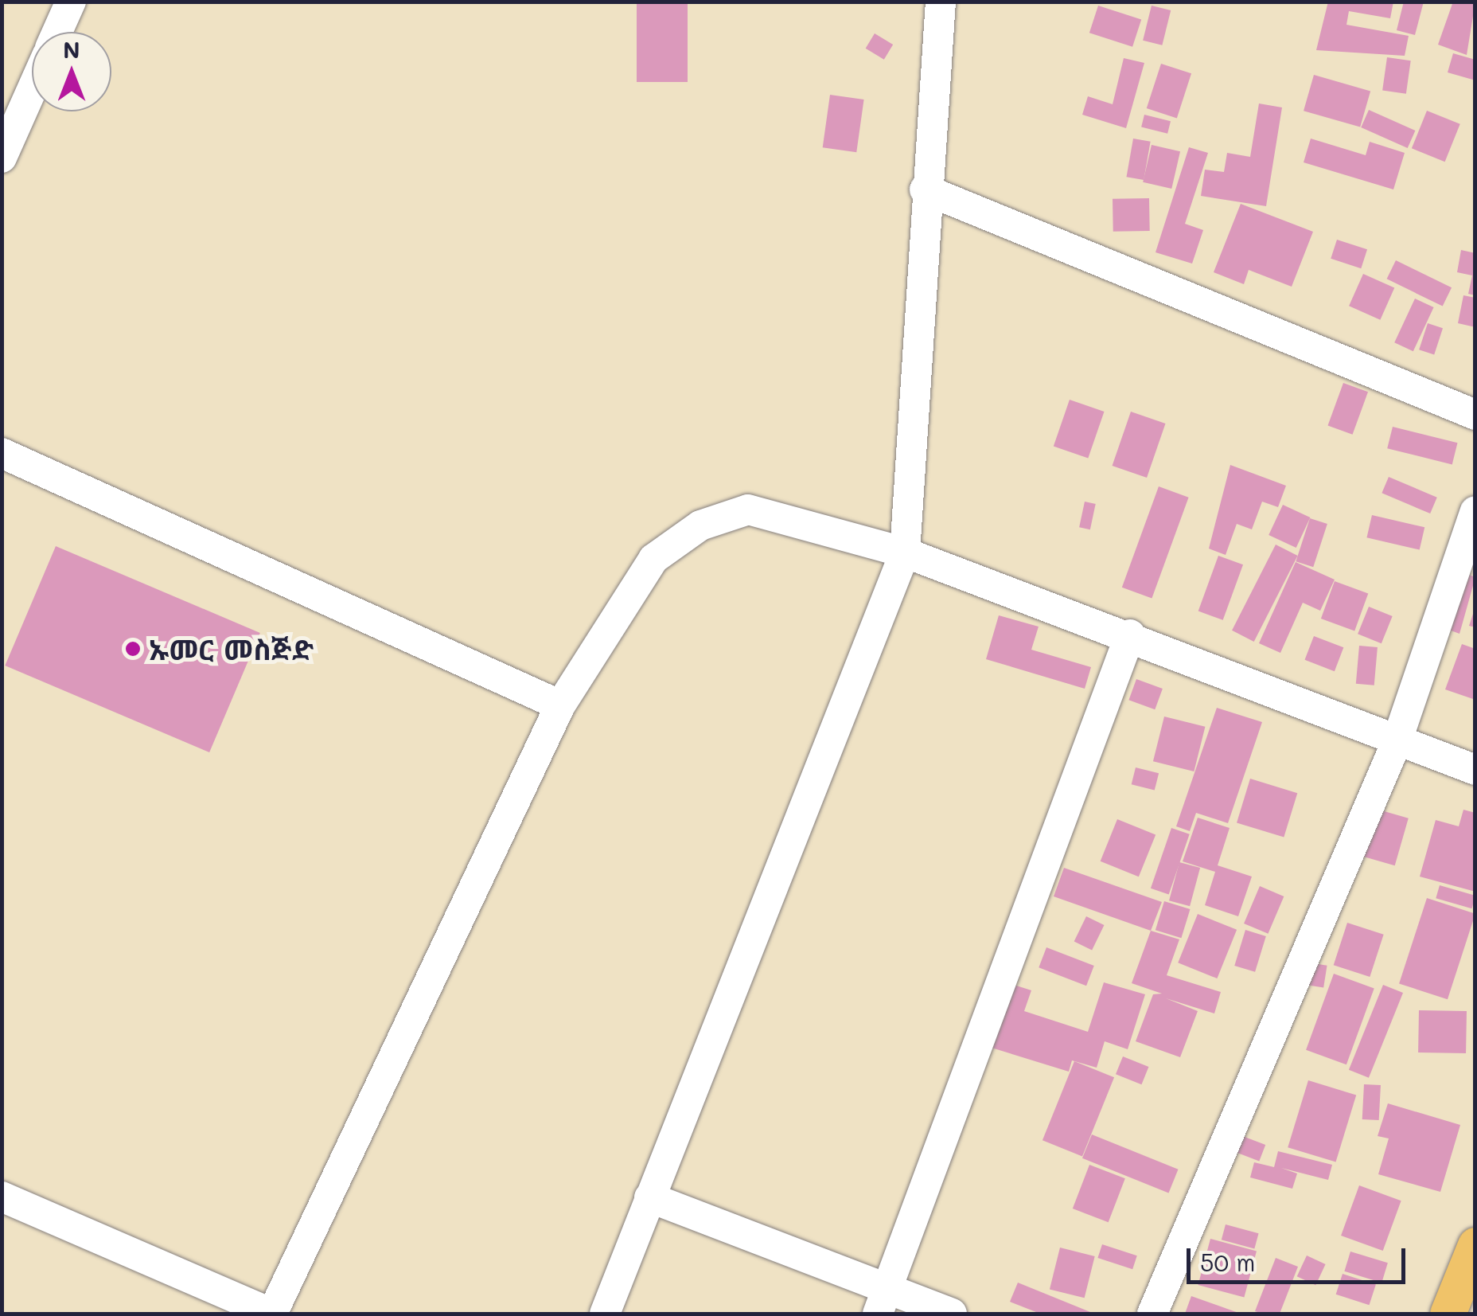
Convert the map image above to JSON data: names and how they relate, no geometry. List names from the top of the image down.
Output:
{
  "places": ["ኡመር መስጅድ"],
  "scale_bar": "50 m",
  "north": "top"
}
